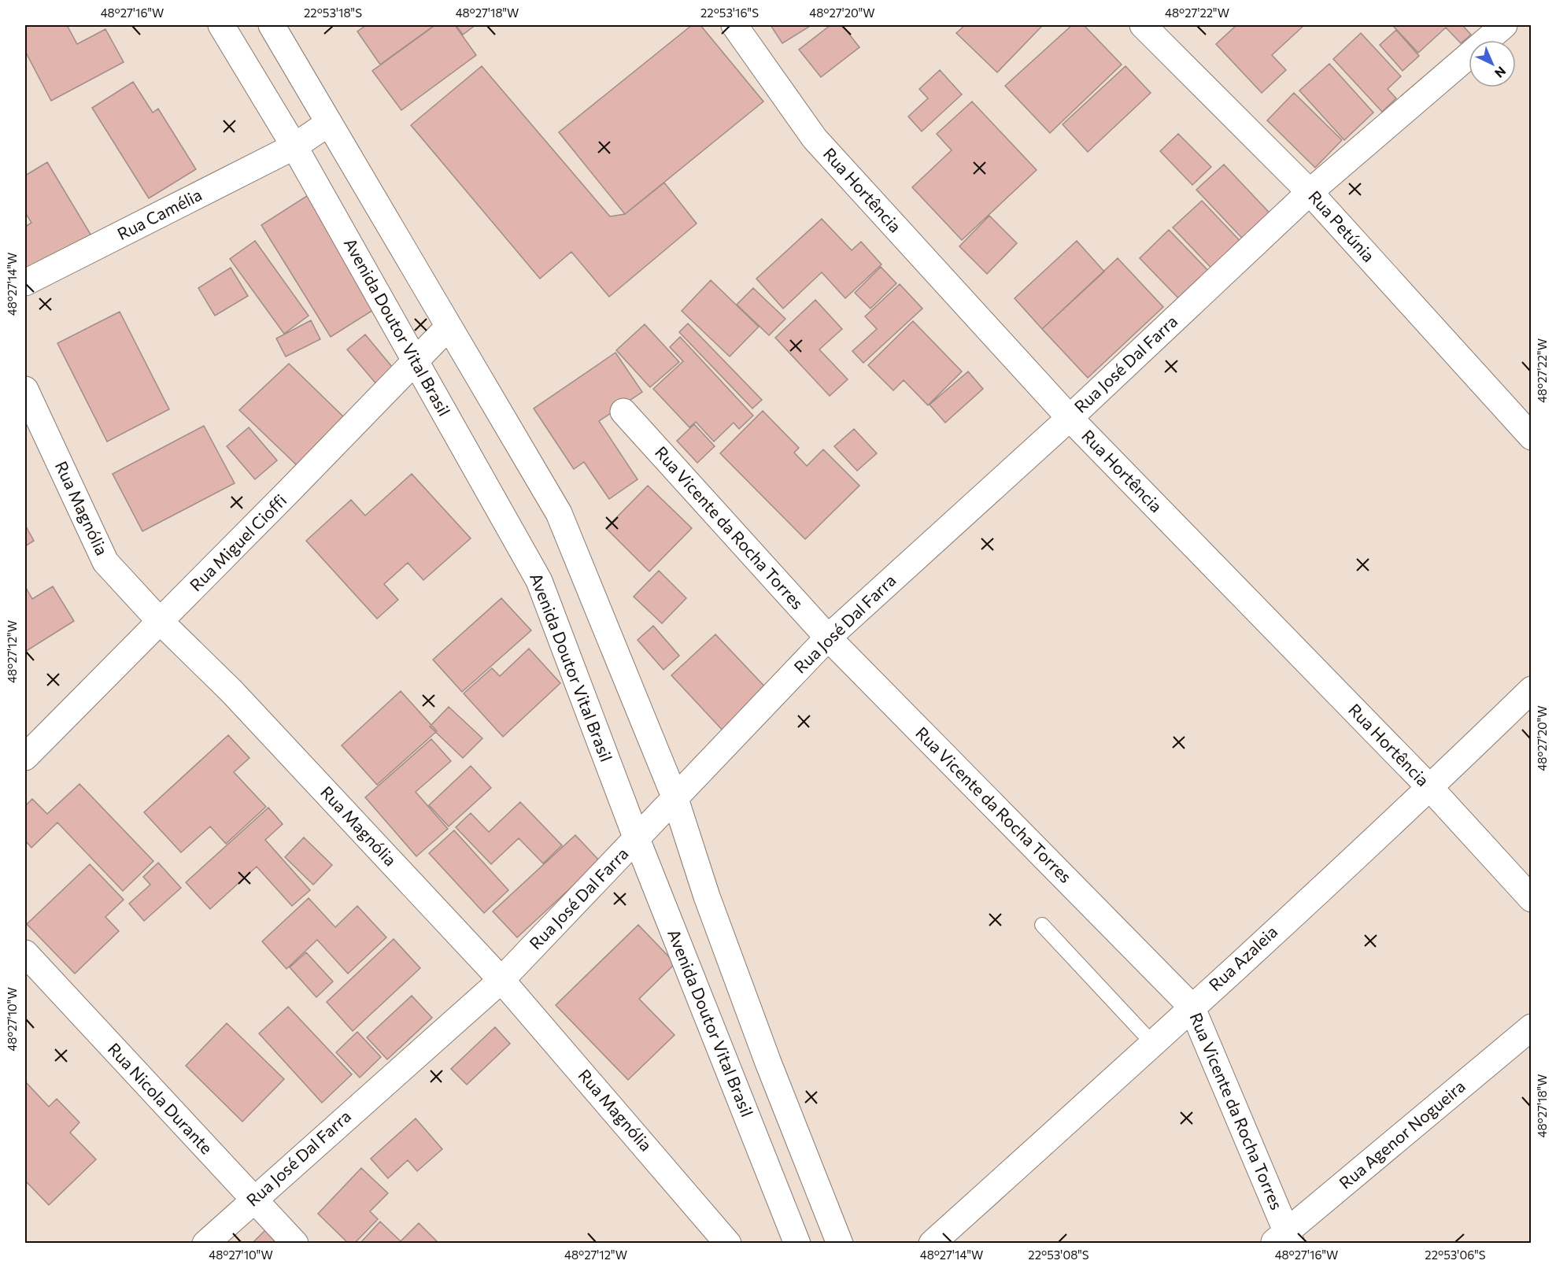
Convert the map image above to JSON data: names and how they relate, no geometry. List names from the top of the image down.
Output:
{
  "streets": {
    "street": [
      "Rua Hortência",
      "Rua Camélia",
      "Rua Petúnia",
      "Avenida Doutor Vital Brasil",
      "Rua José Dal Farra",
      "Rua Magnólia",
      "Rua Vicente da Rocha Torres",
      "Rua Miguel Cioffi",
      "Rua Azaleia",
      "Rua Nicola Durante",
      "Rua Agenor Nogueira"
    ]
  },
  "crossings": [
    ["Rua Hortência", "Rua José Dal Farra"],
    ["Rua Hortência", "Rua Azaleia"],
    ["Rua Camélia", "Avenida Doutor Vital Brasil"],
    ["Rua Petúnia", "Rua José Dal Farra"],
    ["Avenida Doutor Vital Brasil", "Rua José Dal Farra"],
    ["Avenida Doutor Vital Brasil", "Rua Miguel Cioffi"],
    ["Rua José Dal Farra", "Rua Magnólia"],
    ["Rua José Dal Farra", "Rua Vicente da Rocha Torres"],
    ["Rua José Dal Farra", "Rua Nicola Durante"],
    ["Rua Magnólia", "Rua Miguel Cioffi"],
    ["Rua Vicente da Rocha Torres", "Rua Azaleia"],
    ["Rua Vicente da Rocha Torres", "Rua Agenor Nogueira"]
  ],
  "north": "bottom right",
  "coordinates": [
    "48°27'16\"W",
    "22°53'18\"S",
    "48°27'18\"W",
    "22°53'16\"S",
    "48°27'20\"W",
    "48°27'22\"W",
    "48°27'14\"W",
    "48°27'12\"W",
    "48°27'10\"W",
    "22°53'08\"S",
    "22°53'06\"S"
  ]
}
